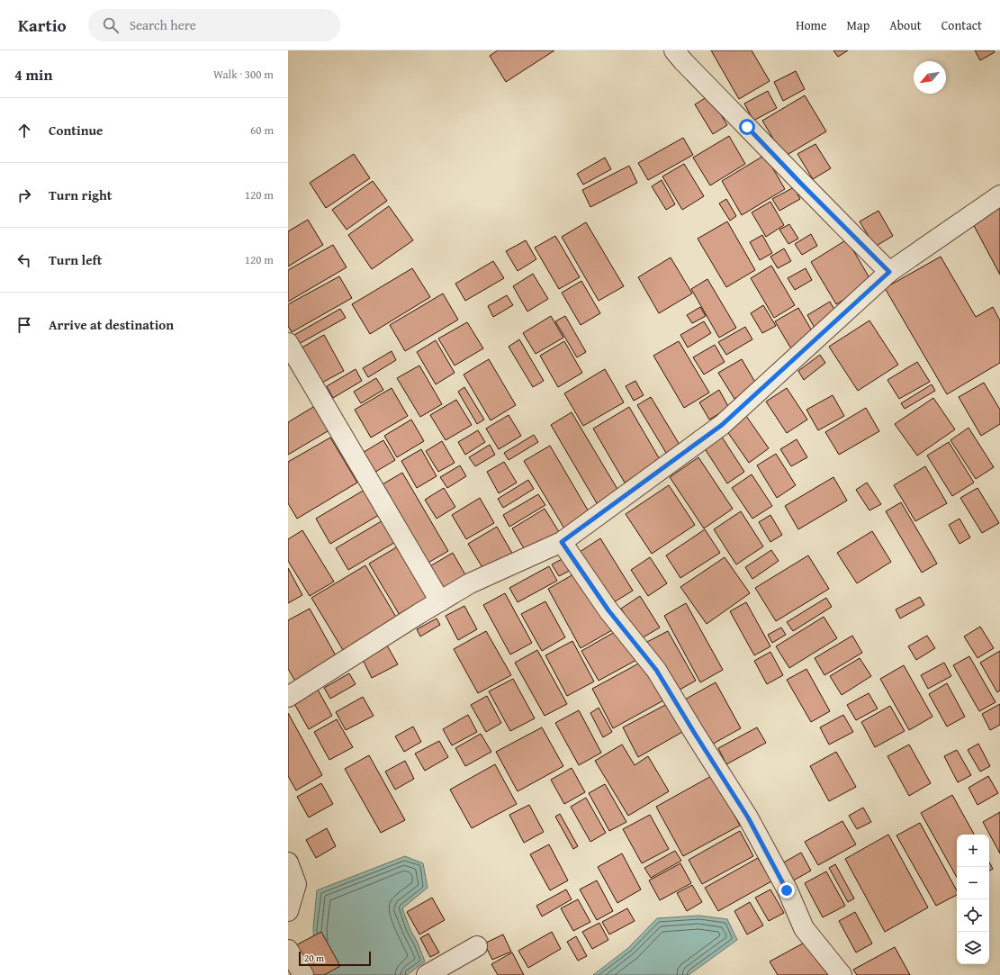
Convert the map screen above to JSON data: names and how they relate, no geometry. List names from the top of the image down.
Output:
{
  "scale_bar": "20 m",
  "north": "bottom left",
  "page": {
    "header": "Kartio",
    "search": "Search here",
    "nav": [
      "Home",
      "Map",
      "About",
      "Contact"
    ],
    "heading": ["4 min", "Walk · 300 m"],
    "list": [
      ["Continue", "60 m"],
      ["Turn right", "120 m"],
      ["Turn left", "120 m"],
      "Arrive at destination"
    ],
    "map_buttons": ["+", "−"],
    "scale": "20 m"
  }
}
